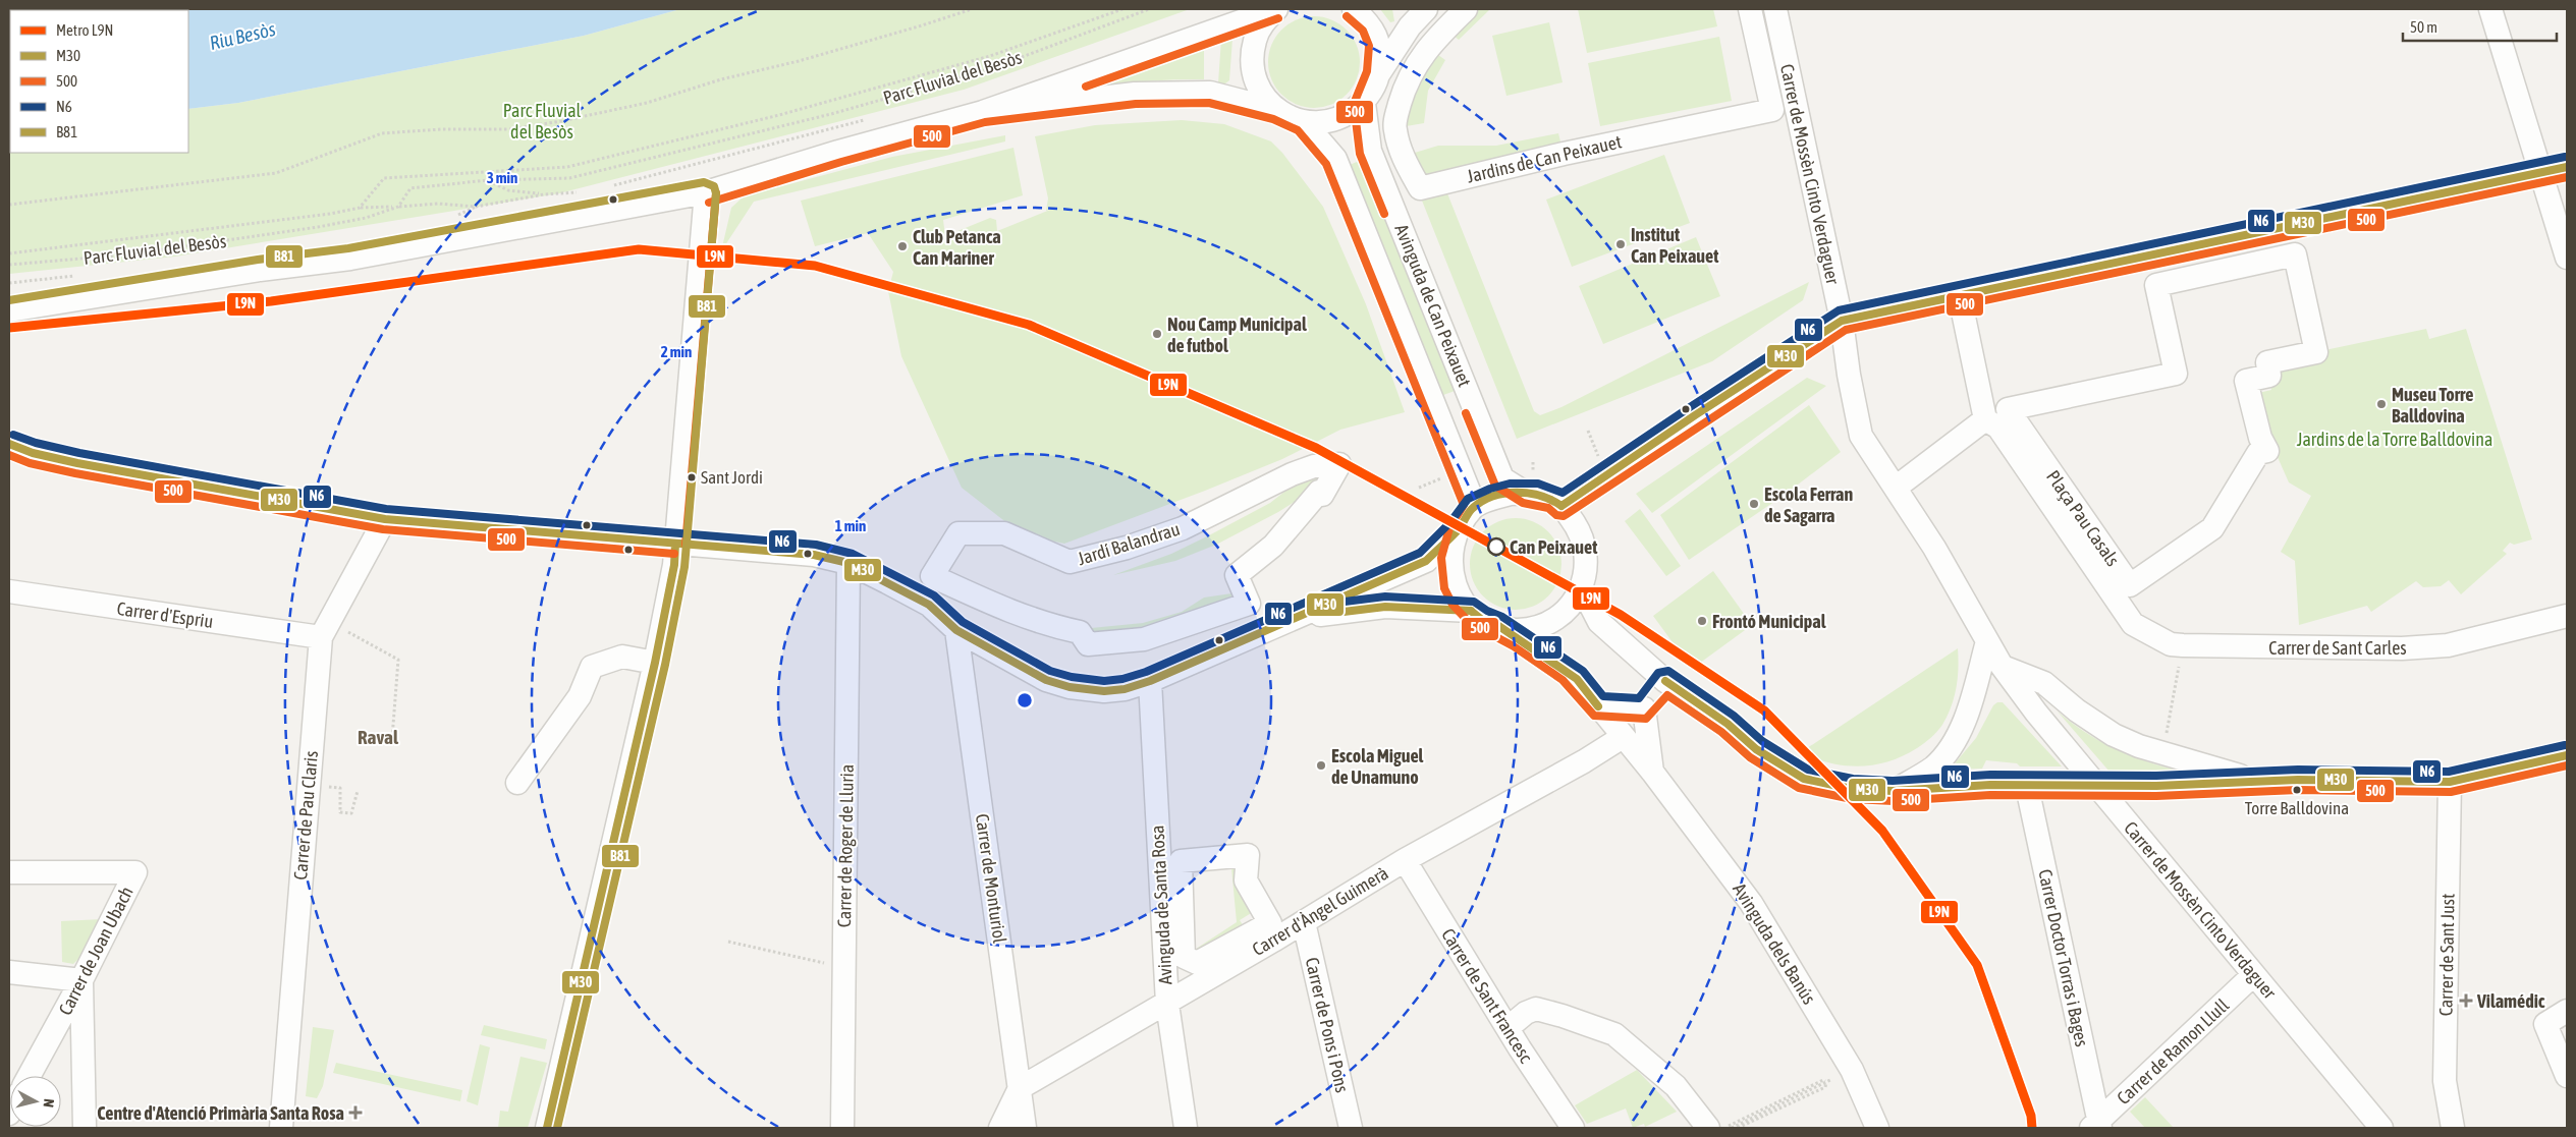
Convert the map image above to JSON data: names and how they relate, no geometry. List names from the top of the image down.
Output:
{
  "streets": {
    "street": [
      "Jardins de Can Peixauet",
      "Carrer de Mossèn Cinto Verdaguer",
      "Avinguda de Can Peixauet",
      "Plaça Pau Casals",
      "Jardí Balandrau",
      "Carrer d'Espriu",
      "Carrer de Sant Carles",
      "Carrer de Pau Claris",
      "Carrer de Roger de Lluria",
      "Carrer de Monturiol",
      "Avinguda de Santa Rosa",
      "Carrer d'Àngel Guimerà",
      "Avinguda dels Banús",
      "Carrer de Joan Ubach",
      "Carrer de Sant Just",
      "Carrer Doctor Torras i Bages",
      "Carrer de Sant Francesc",
      "Carrer de Pons i Pons",
      "Carrer de Ramon Llull"
    ],
    "path": ["Parc Fluvial del Besòs"]
  },
  "crossings": [
    ["Carrer de Mossèn Cinto Verdaguer", "Carrer de Ramon Llull"],
    ["Avinguda de Can Peixauet", "Avinguda dels Banús"],
    ["Carrer d'Espriu", "Carrer de Pau Claris"],
    ["Carrer de Monturiol", "Carrer d'Àngel Guimerà"],
    ["Avinguda de Santa Rosa", "Carrer d'Àngel Guimerà"],
    ["Carrer d'Àngel Guimerà", "Avinguda dels Banús"],
    ["Carrer d'Àngel Guimerà", "Carrer de Sant Francesc"],
    ["Carrer d'Àngel Guimerà", "Carrer de Pons i Pons"],
    ["Carrer Doctor Torras i Bages", "Carrer de Ramon Llull"]
  ],
  "districts": ["Raval"],
  "water": ["Riu Besòs"],
  "parks": ["Parc Fluvial del Besòs", "Jardins de la Torre Balldovina"],
  "places": {
    "other": [
      "Institut Can Peixauet",
      "Club Petanca Can Mariner",
      "Nou Camp Municipal de futbol",
      "Museu Torre Balldovina",
      "Sant Jordi",
      "Escola Ferran de Sagarra",
      "Can Peixauet",
      "Frontó Municipal",
      "Escola Miguel de Unamuno",
      "Torre Balldovina"
    ],
    "health": ["Vilamédic", "Centre d'Atenció Primària Santa Rosa"]
  },
  "lines": [
    "transit line 500",
    "transit line N6",
    "transit line M30",
    "transit line B81",
    "metro line L9N"
  ],
  "legend": [
    "Metro L9N",
    "M30",
    "500",
    "N6",
    "B81"
  ],
  "scale_bar": "50 m",
  "north": "right",
  "rings": ["3 min", "2 min", "1 min"]
}
